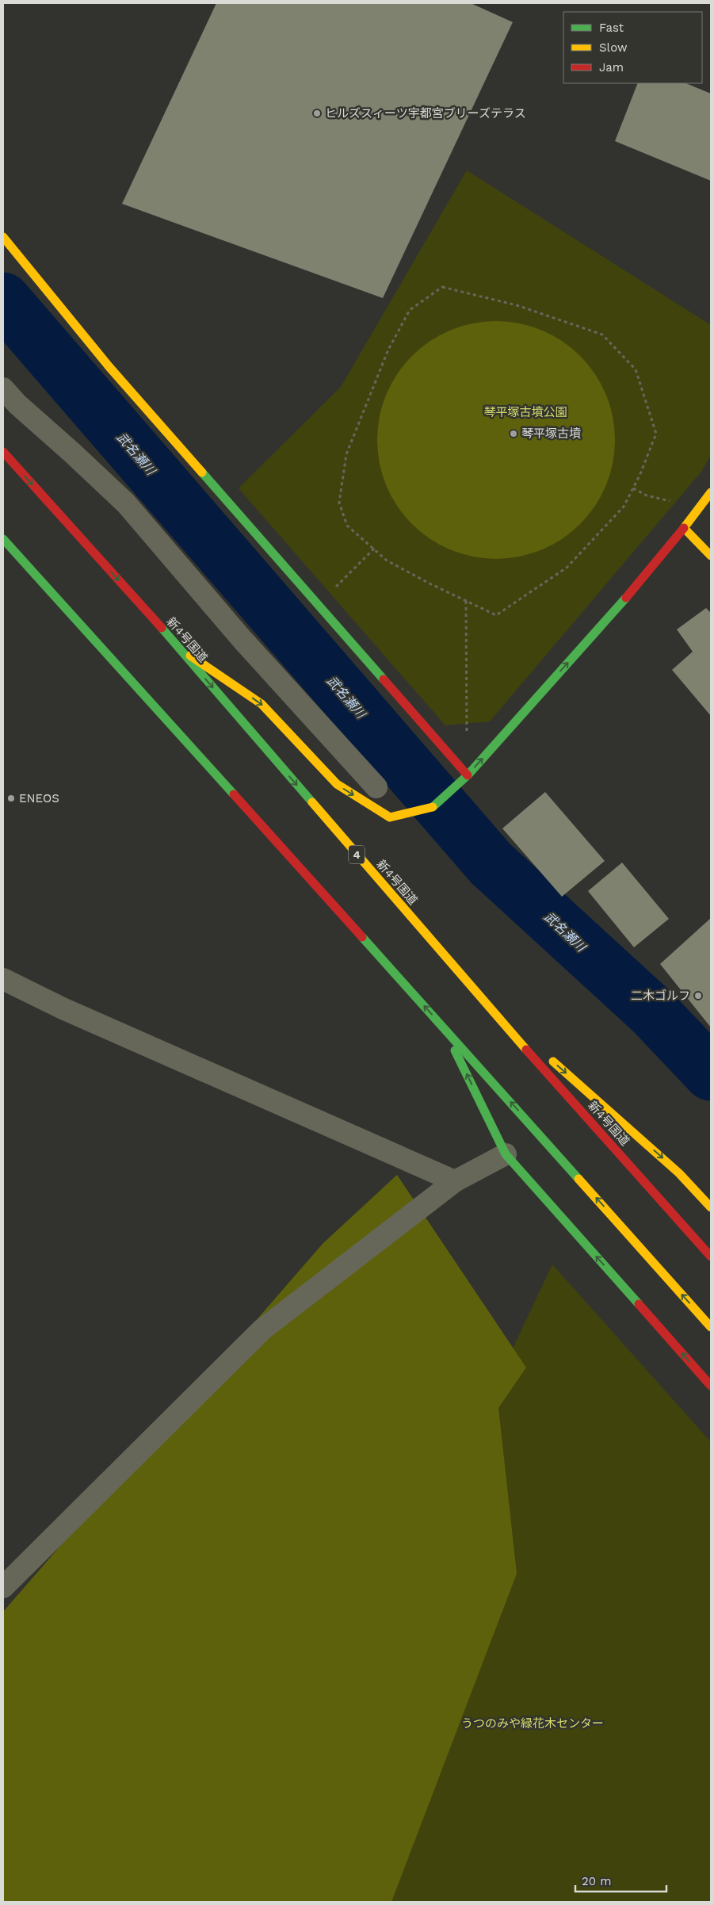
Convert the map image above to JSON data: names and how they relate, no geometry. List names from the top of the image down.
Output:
{
  "streets": {
    "main road": ["新4号国道", "4"]
  },
  "water": ["武名瀬川"],
  "parks": ["琴平塚古墳公園", "うつのみや緑花木センター"],
  "places": [
    "ヒルズスィーツ宇都宮ブリーズテラス",
    "琴平塚古墳",
    "ENEOS",
    "二木ゴルフ"
  ],
  "legend": ["Fast", "Slow", "Jam"],
  "scale_bar": "20 m"
}
